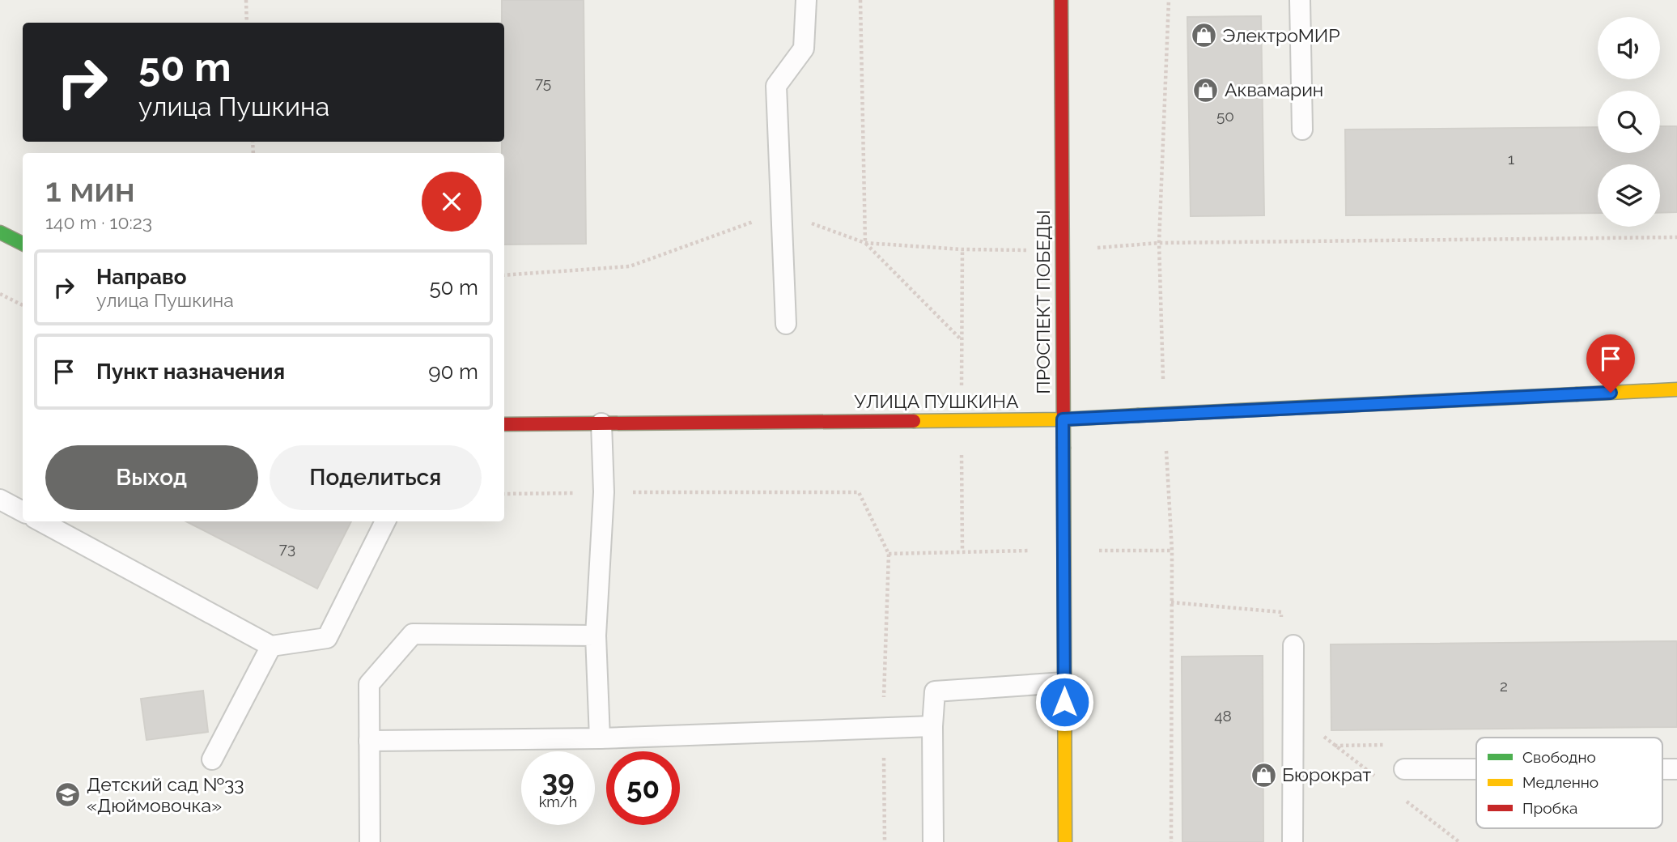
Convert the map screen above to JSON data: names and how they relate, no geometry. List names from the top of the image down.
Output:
{
  "streets": {
    "street": ["ПРОСПЕКТ ПОБЕДЫ", "УЛИЦА ПУШКИНА"]
  },
  "crossings": [
    ["ПРОСПЕКТ ПОБЕДЫ", "УЛИЦА ПУШКИНА"]
  ],
  "places": {
    "shop": ["ЭлектроМИР", "Аквамарин", "Бюрократ"],
    "school or university": ["Детский сад №33 «Дюймовочка»"]
  },
  "house_numbers": [
    "75",
    "50",
    "1",
    "73",
    "2",
    "48"
  ],
  "legend": ["Свободно", "Медленно", "Пробка"],
  "page": {
    "turn": ["50 m", "улица Пушкина"],
    "heading": ["1 мин", "140 m · 10:23"],
    "list": [
      {
        "name": "Направо",
        "note": "улица Пушкина",
        "value": "50 m"
      },
      {
        "name": "Пункт назначения",
        "value": "90 m"
      }
    ],
    "buttons": ["Выход", "Поделиться"],
    "speed": "39 km/h",
    "limit": "50"
  }
}
